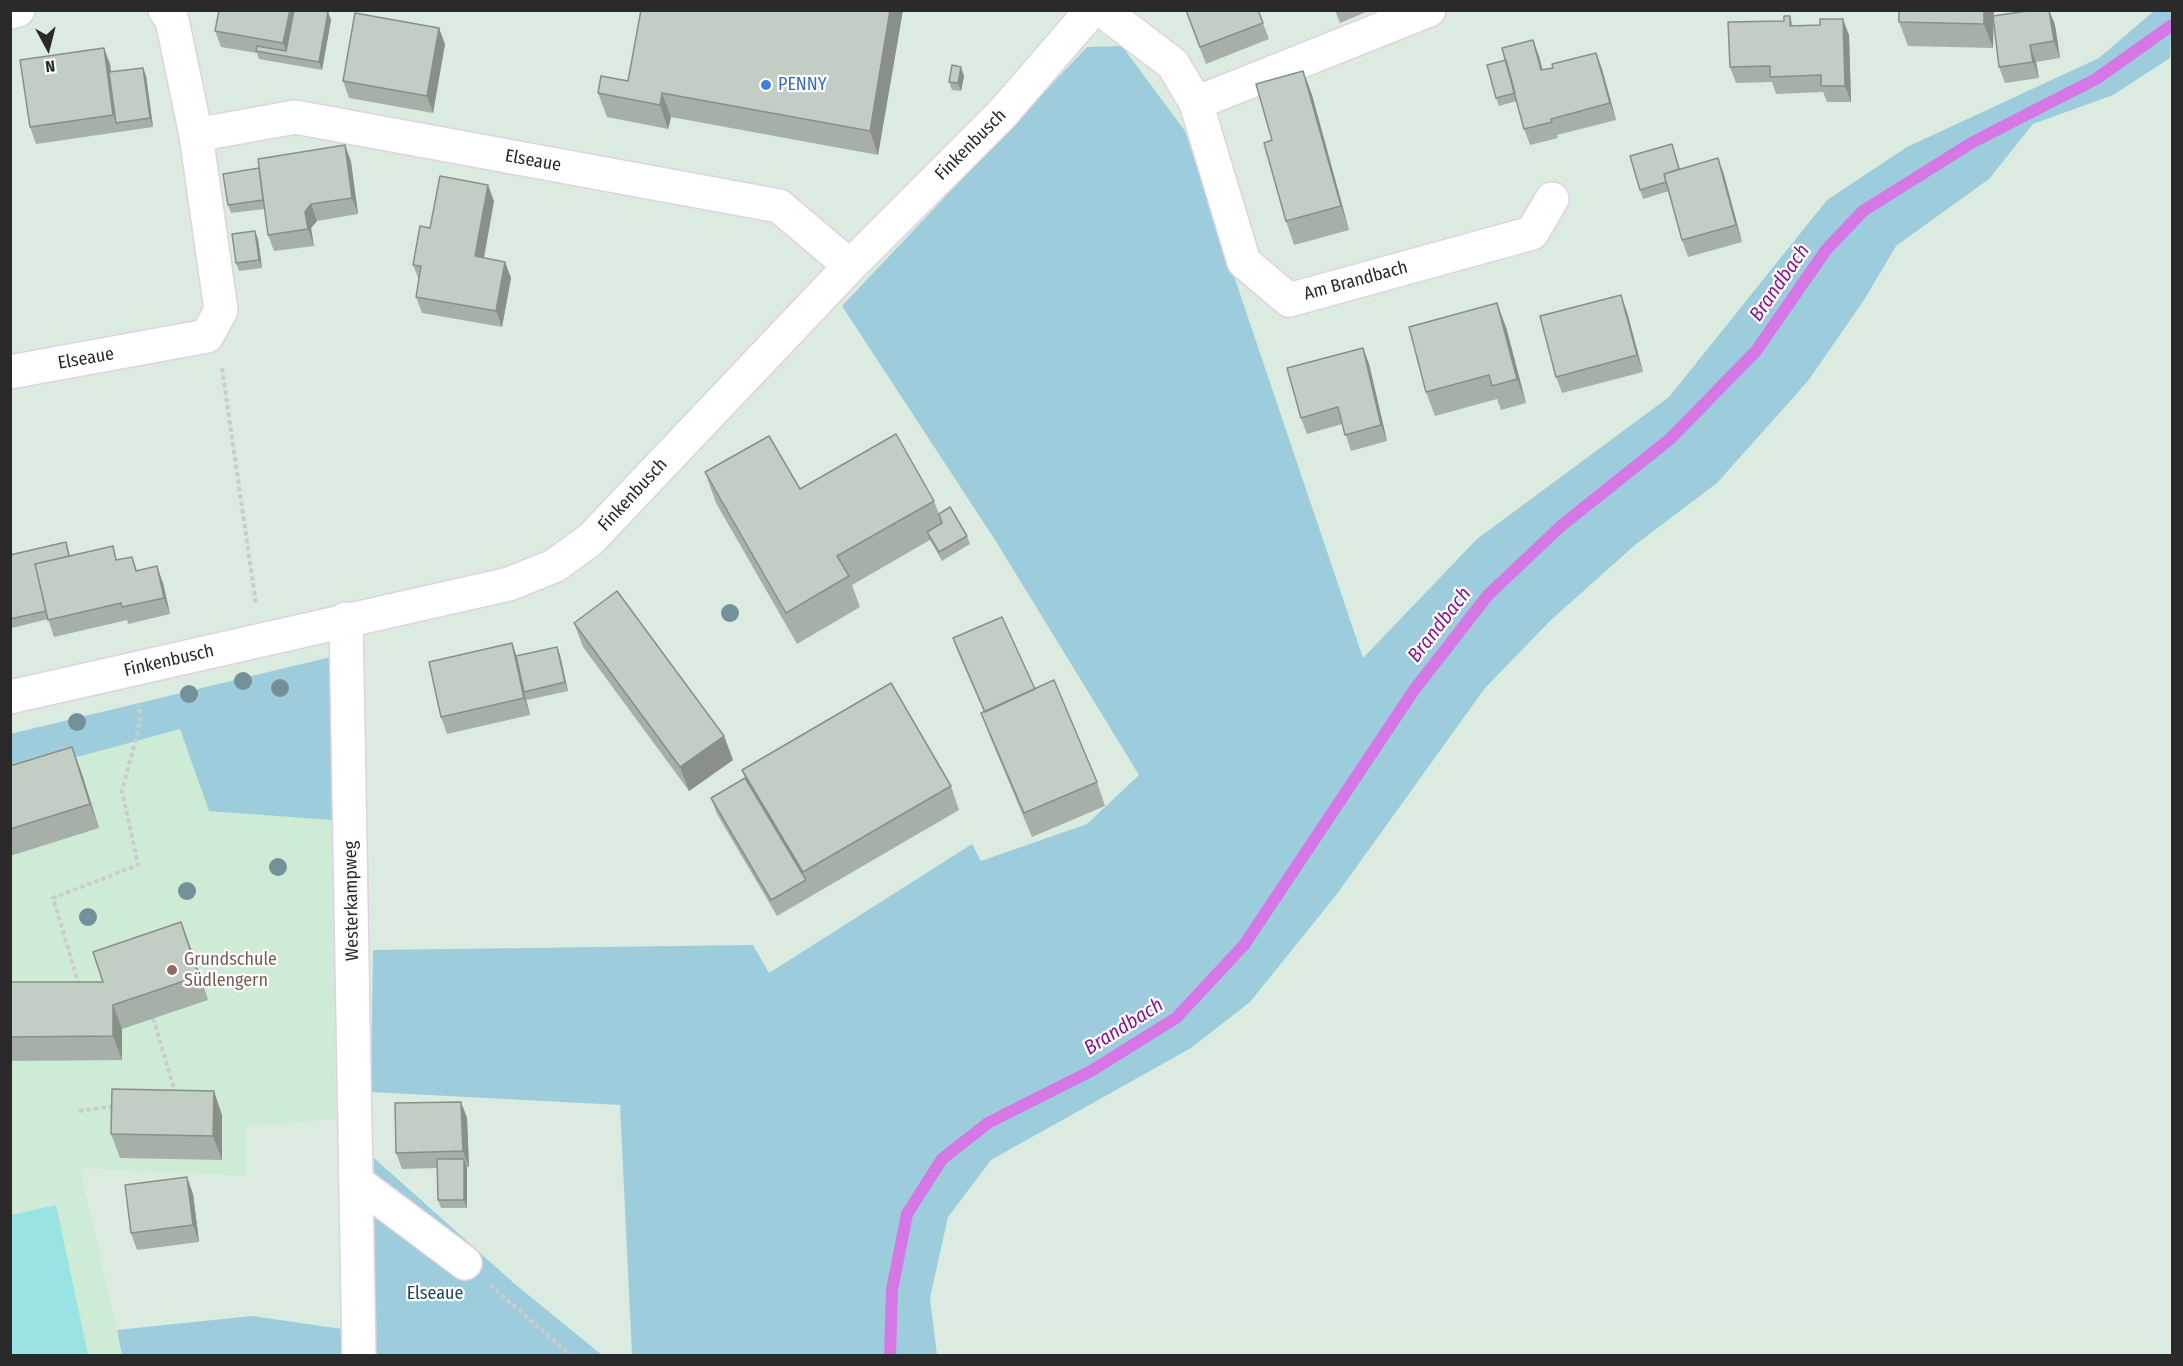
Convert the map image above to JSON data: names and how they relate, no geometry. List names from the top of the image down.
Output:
{
  "streets": {
    "street": [
      "Finkenbusch",
      "Elseaue",
      "Am Brandbach",
      "Westerkampweg"
    ]
  },
  "crossings": [
    ["Finkenbusch", "Elseaue"],
    ["Finkenbusch", "Westerkampweg"]
  ],
  "water": ["Brandbach"],
  "parks": ["Elseaue"],
  "places": ["PENNY", "Grundschule Südlengern"],
  "north": "bottom"
}
